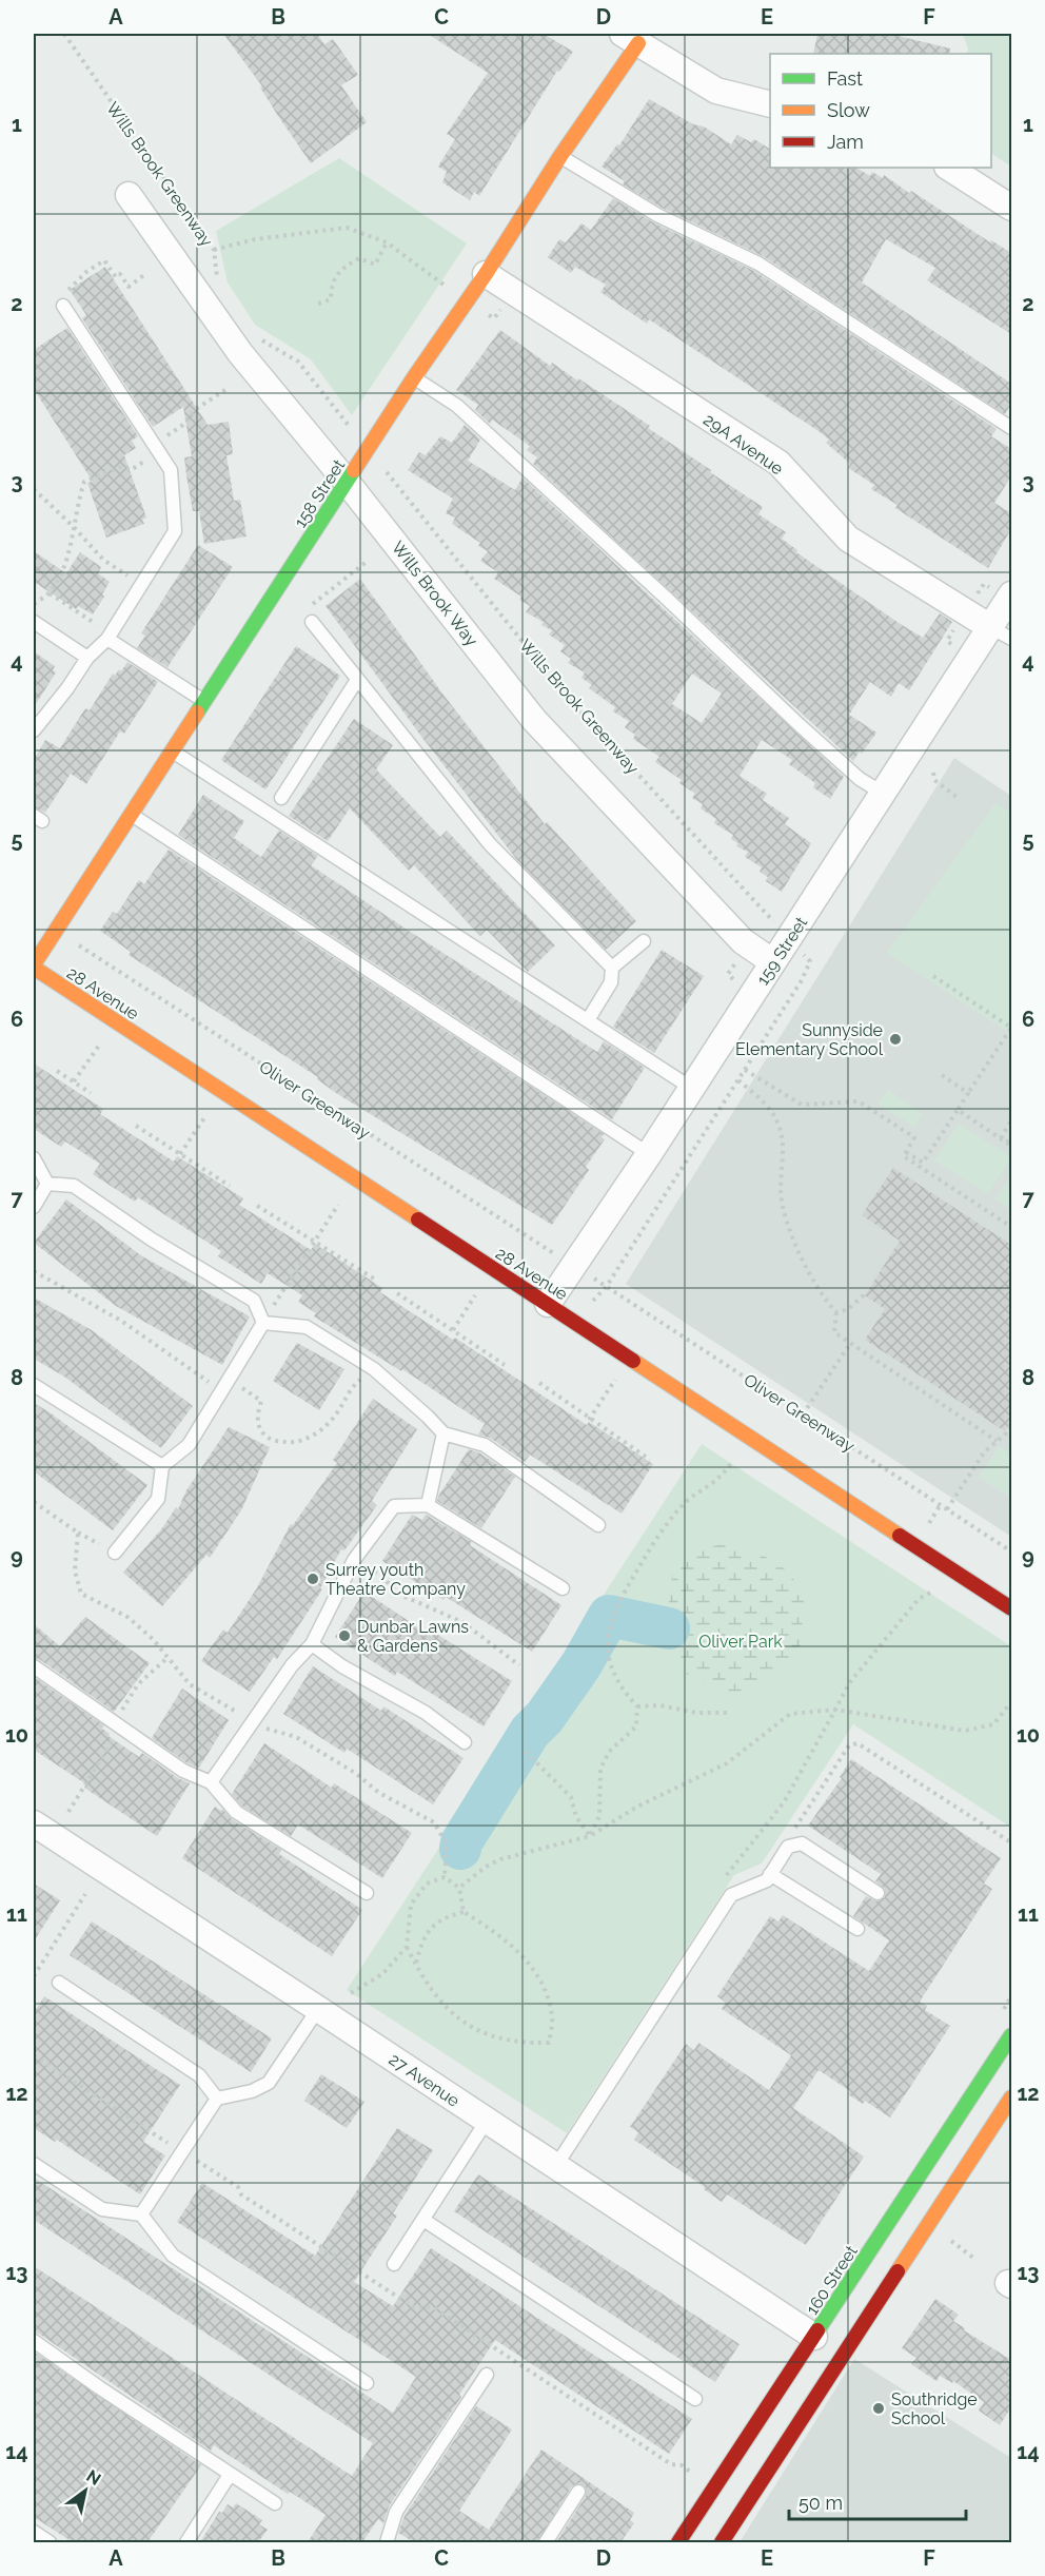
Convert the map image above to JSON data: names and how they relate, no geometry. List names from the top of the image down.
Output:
{
  "streets": {
    "street": [
      "29A Avenue",
      "158 Street",
      "Wills Brook Way",
      "159 Street",
      "28 Avenue",
      "27 Avenue",
      "160 Street"
    ],
    "path": ["Wills Brook Greenway", "Oliver Greenway"]
  },
  "crossings": [
    ["29A Avenue", "158 Street"],
    ["29A Avenue", "159 Street"],
    ["158 Street", "Wills Brook Way"],
    ["158 Street", "28 Avenue"],
    ["Wills Brook Way", "159 Street"],
    ["159 Street", "28 Avenue"],
    ["27 Avenue", "160 Street"]
  ],
  "parks": ["Oliver Park"],
  "places": [
    "Sunnyside Elementary School",
    "Surrey youth Theatre Company",
    "Dunbar Lawns & Gardens",
    "Southridge School"
  ],
  "legend": ["Fast", "Slow", "Jam"],
  "scale_bar": "50 m",
  "north": "top right",
  "grid": {
    "columns": [
      "A",
      "B",
      "C",
      "D",
      "E",
      "F"
    ],
    "rows": [
      "1",
      "2",
      "3",
      "4",
      "5",
      "6",
      "7",
      "8",
      "9",
      "10",
      "11",
      "12",
      "13",
      "14"
    ]
  }
}
